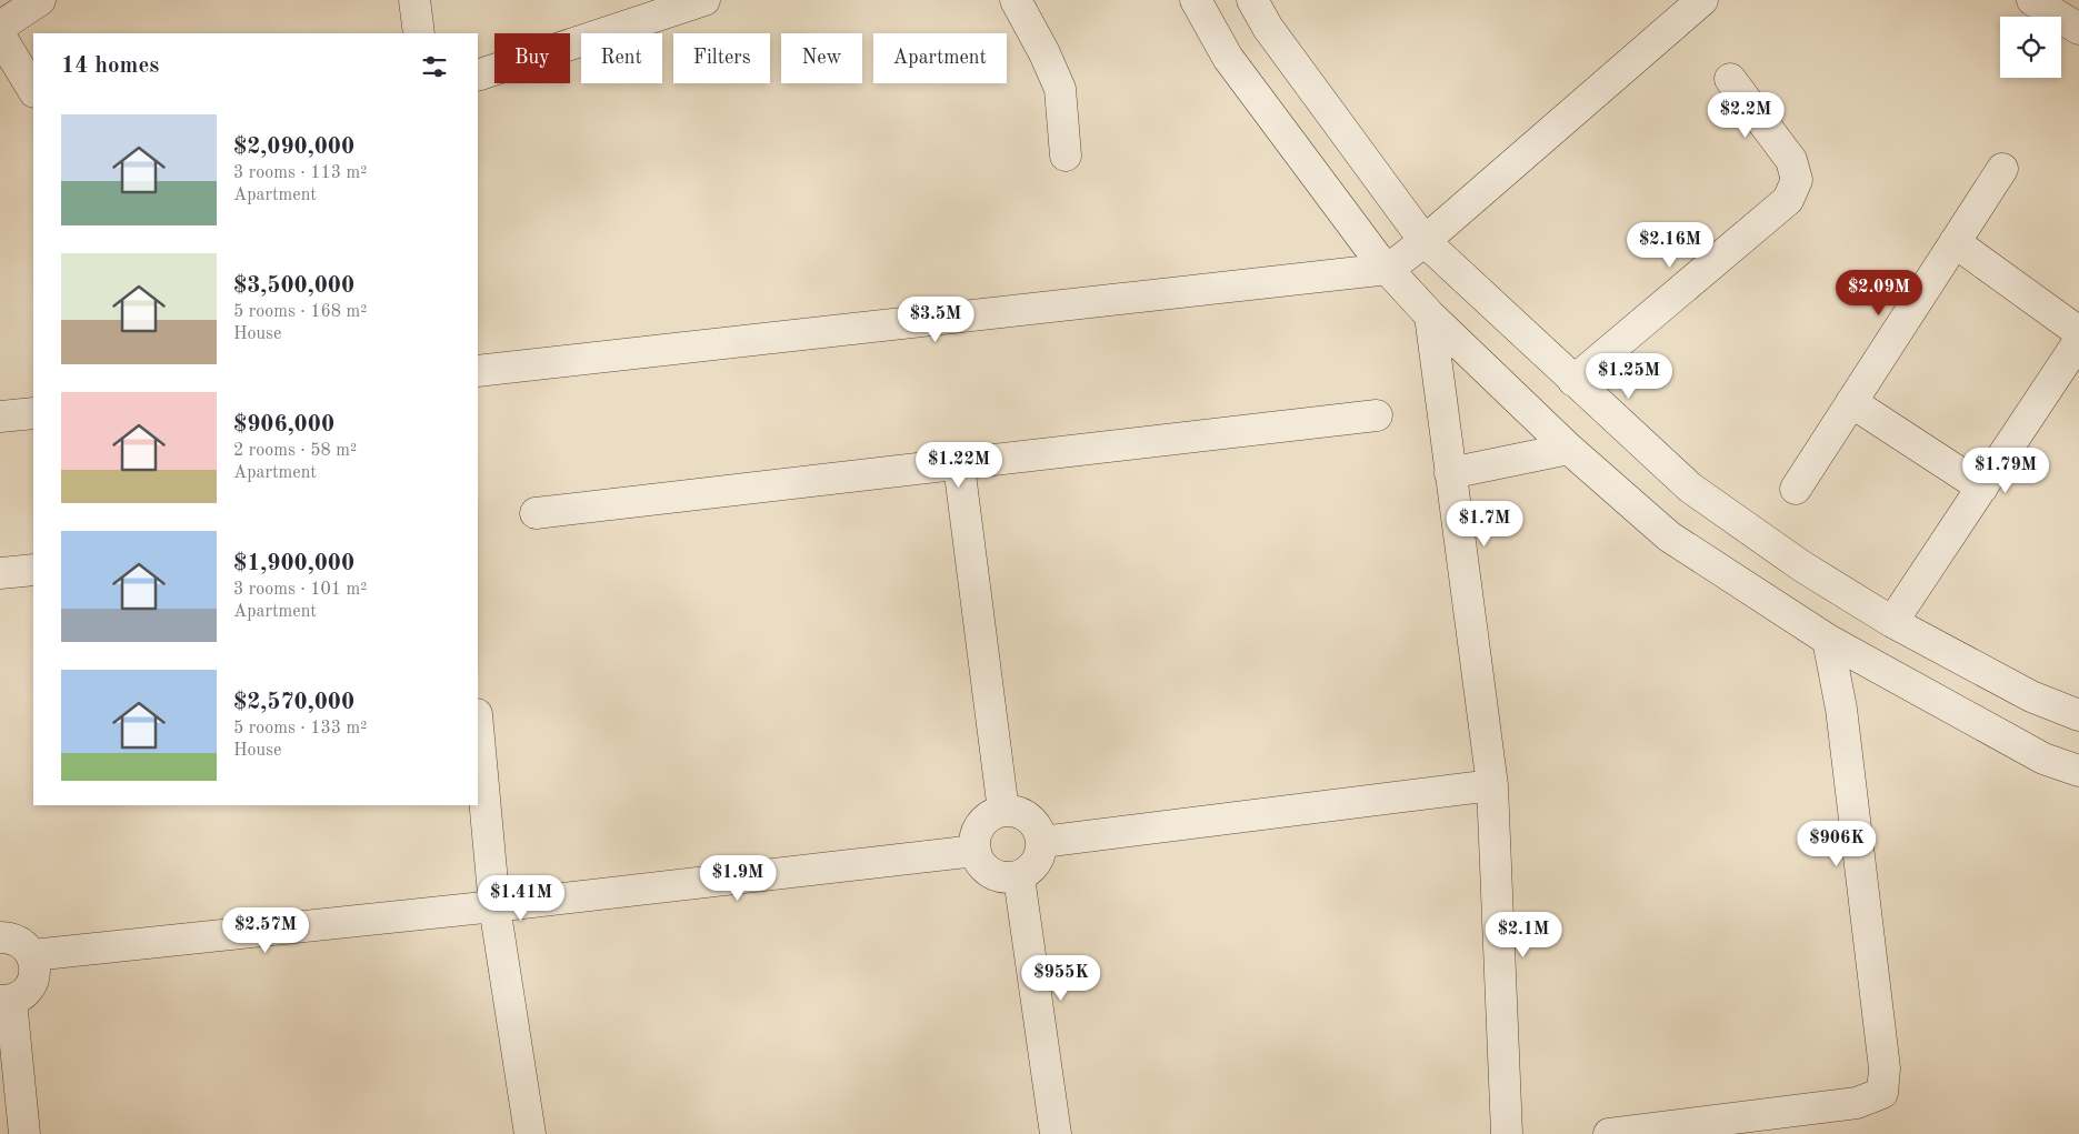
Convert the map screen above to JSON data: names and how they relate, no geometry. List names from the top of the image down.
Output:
{
  "page": {
    "chip": [
      "Buy",
      "Rent",
      "Filters",
      "New",
      "Apartment"
    ],
    "heading": "14 homes",
    "price": [
      "$2.2M",
      "$2.16M",
      "$2.09M",
      "$3.5M",
      "$1.25M",
      "$1.22M",
      "$1.79M",
      "$1.7M",
      "$906K",
      "$1.9M",
      "$1.41M",
      "$2.57M",
      "$2.1M",
      "$955K"
    ],
    "list": [
      {
        "name": "$2,090,000",
        "note": "3 rooms · 113 m² · Apartment"
      },
      {
        "name": "$3,500,000",
        "note": "5 rooms · 168 m² · House"
      },
      {
        "name": "$906,000",
        "note": "2 rooms · 58 m² · Apartment"
      },
      {
        "name": "$1,900,000",
        "note": "3 rooms · 101 m² · Apartment"
      },
      {
        "name": "$2,570,000",
        "note": "5 rooms · 133 m² · House"
      }
    ]
  }
}
